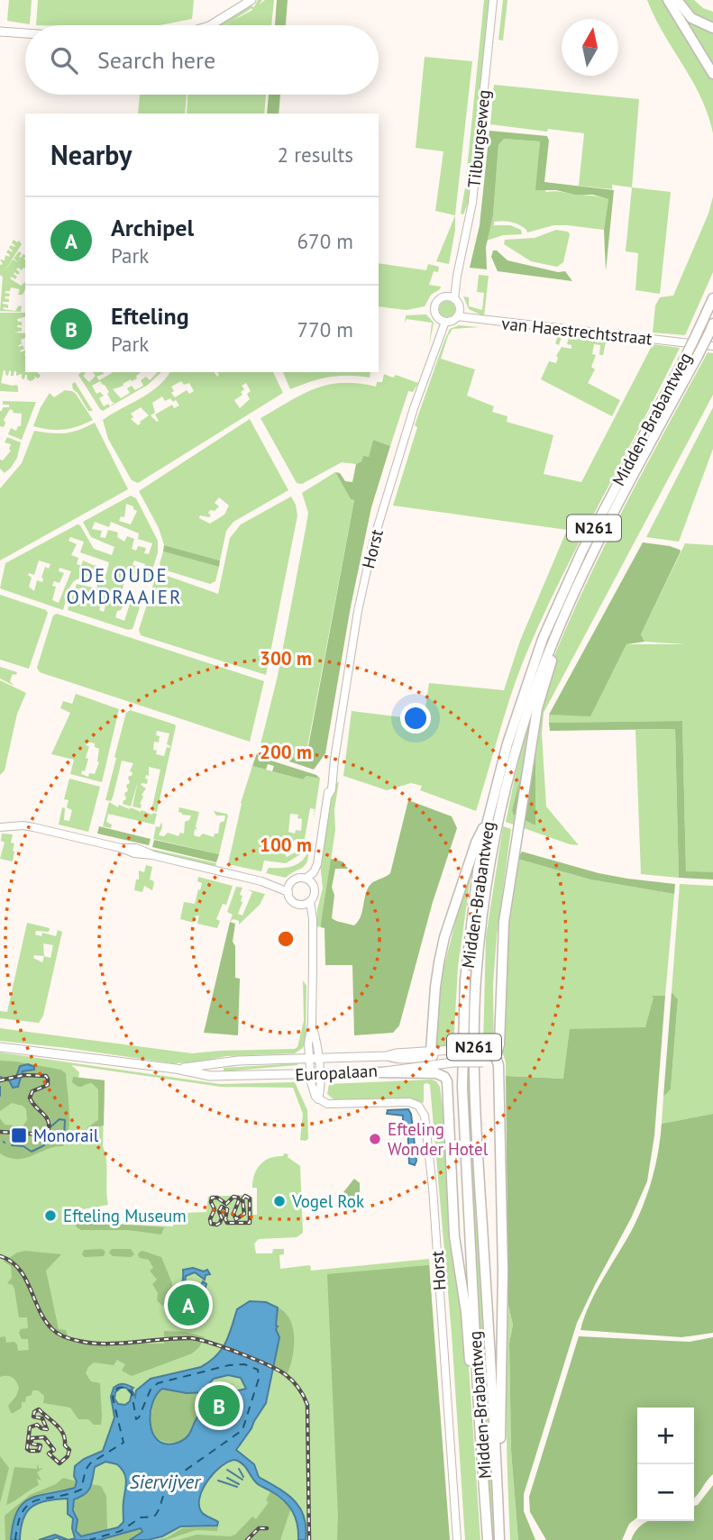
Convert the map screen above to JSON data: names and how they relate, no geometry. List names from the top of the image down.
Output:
{
  "streets": {
    "highway": ["Midden-Brabantweg", "N261"],
    "main road": ["Europalaan"],
    "street": ["Tilburgseweg", "van Haestrechtstraat", "Horst"]
  },
  "crossings": [
    ["Tilburgseweg", "van Haestrechtstraat"],
    ["Tilburgseweg", "Horst"],
    ["van Haestrechtstraat", "Horst"],
    ["Midden-Brabantweg", "N261"],
    ["N261", "Europalaan"],
    ["Horst", "Europalaan"]
  ],
  "districts": ["DE OUDE OMDRAAIER"],
  "water": ["Siervijver"],
  "places": {
    "transit": ["Monorail"],
    "other": ["Efteling Wonder Hotel", "Vogel Rok", "Efteling Museum"]
  },
  "north": "top",
  "page": {
    "search": "Search here",
    "heading": ["Nearby", "2 results"],
    "list": [
      {
        "mark": "A",
        "name": "Archipel",
        "note": "Park",
        "value": "670 m"
      },
      {
        "mark": "B",
        "name": "Efteling",
        "note": "Park",
        "value": "770 m"
      }
    ],
    "pins": ["A", "B"],
    "map_buttons": ["+", "−"]
  },
  "rings": ["300 m", "200 m", "100 m"]
}
